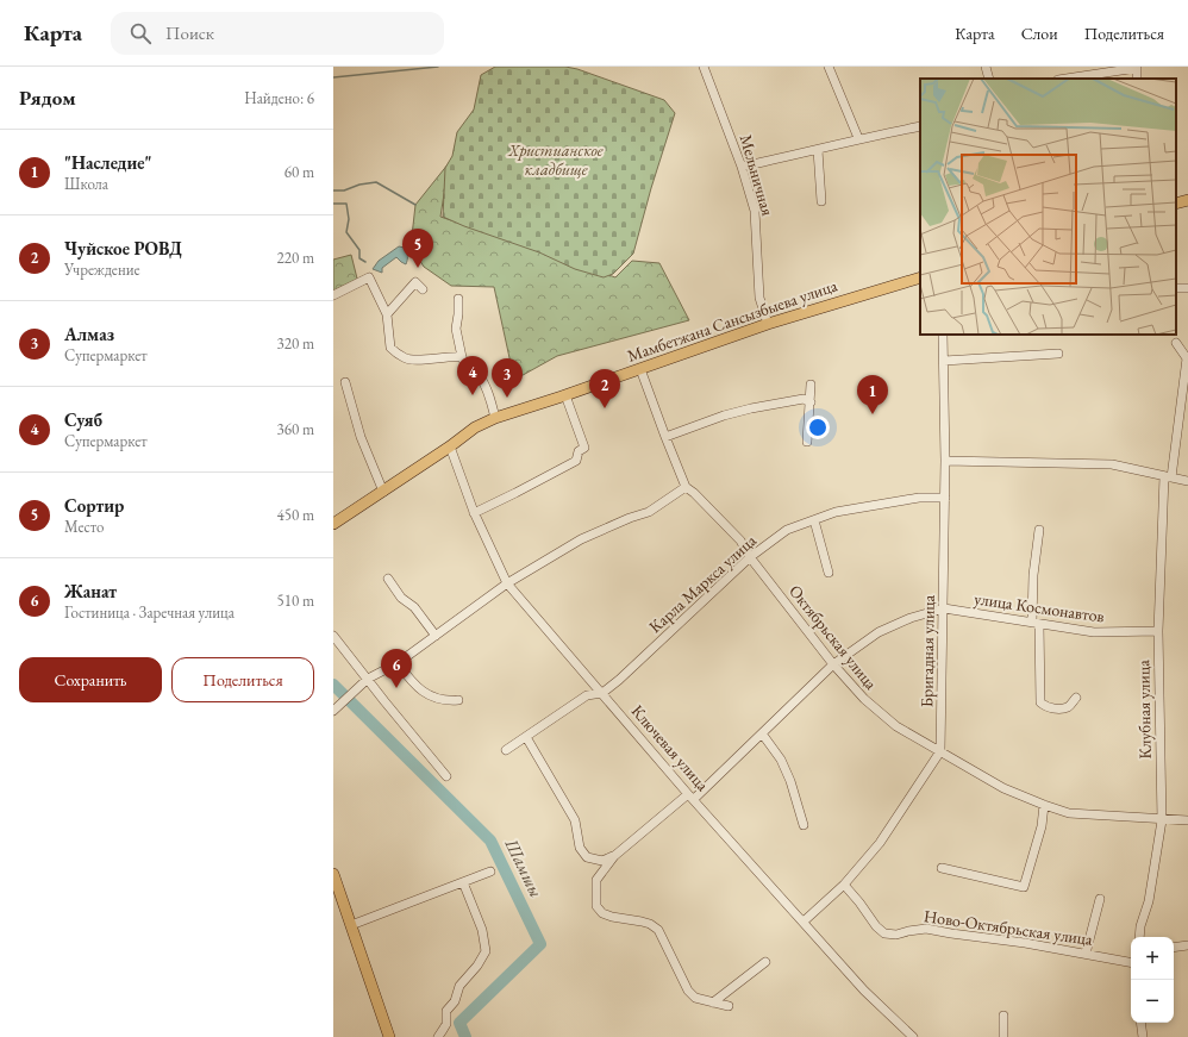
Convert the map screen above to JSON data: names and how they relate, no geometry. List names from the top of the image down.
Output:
{
  "streets": {
    "main road": ["Мамбетжана Сансызбыева улица"],
    "street": [
      "Мельничная",
      "Карла Маркса улица",
      "улица Космонавтов",
      "Октябрьская улица",
      "Бригадная улица",
      "Клубная улица",
      "Ключевая улица",
      "Ново-Октябрьская улица"
    ]
  },
  "crossings": [
    ["Мельничная", "Мамбетжана Сансызбыева улица"],
    ["Мамбетжана Сансызбыева улица", "Октябрьская улица"],
    ["Мамбетжана Сансызбыева улица", "Ключевая улица"],
    ["Карла Маркса улица", "Октябрьская улица"],
    ["Карла Маркса улица", "Бригадная улица"],
    ["Карла Маркса улица", "Ключевая улица"],
    ["улица Космонавтов", "Бригадная улица"],
    ["улица Космонавтов", "Клубная улица"],
    ["Октябрьская улица", "Бригадная улица"],
    ["Октябрьская улица", "Клубная улица"]
  ],
  "water": ["Шамшы"],
  "parks": ["Христианское кладбище"],
  "page": {
    "header": "Карта",
    "search": "Поиск",
    "nav": ["Карта", "Слои", "Поделиться"],
    "heading": ["Рядом", "Найдено: 6"],
    "list": [
      {
        "mark": "1",
        "name": "\"Наследие\"",
        "note": "Школа",
        "value": "60 m"
      },
      {
        "mark": "2",
        "name": "Чуйское РОВД",
        "note": "Учреждение",
        "value": "220 m"
      },
      {
        "mark": "3",
        "name": "Алмаз",
        "note": "Супермаркет",
        "value": "320 m"
      },
      {
        "mark": "4",
        "name": "Суяб",
        "note": "Супермаркет",
        "value": "360 m"
      },
      {
        "mark": "5",
        "name": "Сортир",
        "note": "Место",
        "value": "450 m"
      },
      {
        "mark": "6",
        "name": "Жанат",
        "note": "Гостиница · Заречная улица",
        "value": "510 m"
      }
    ],
    "pins": [
      "5",
      "4",
      "3",
      "2",
      "1",
      "6"
    ],
    "buttons": ["Сохранить", "Поделиться"],
    "map_buttons": ["+", "−"]
  }
}
